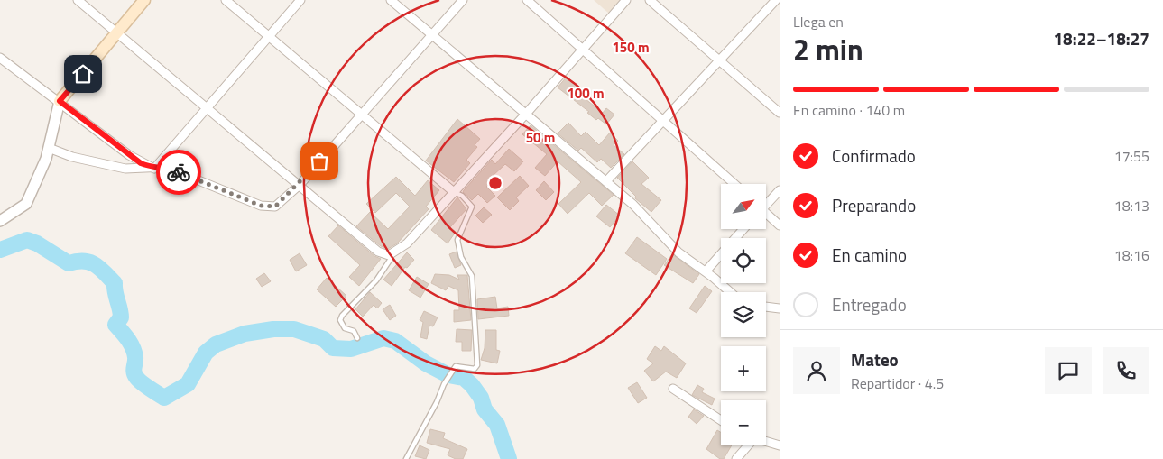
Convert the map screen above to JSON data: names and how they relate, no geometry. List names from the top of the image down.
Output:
{
  "north": "top right",
  "page": {
    "heading": ["2 min", "Llega en", "18:22–18:27"],
    "panel": ["Mateo", "Repartidor · 4.5"],
    "bar": "En camino · 140 m",
    "list": [
      ["Confirmado", "17:55"],
      ["Preparando", "18:13"],
      ["En camino", "18:16"],
      "Entregado"
    ],
    "map_buttons": ["+", "−"]
  },
  "rings": ["150 m", "100 m", "50 m"]
}
